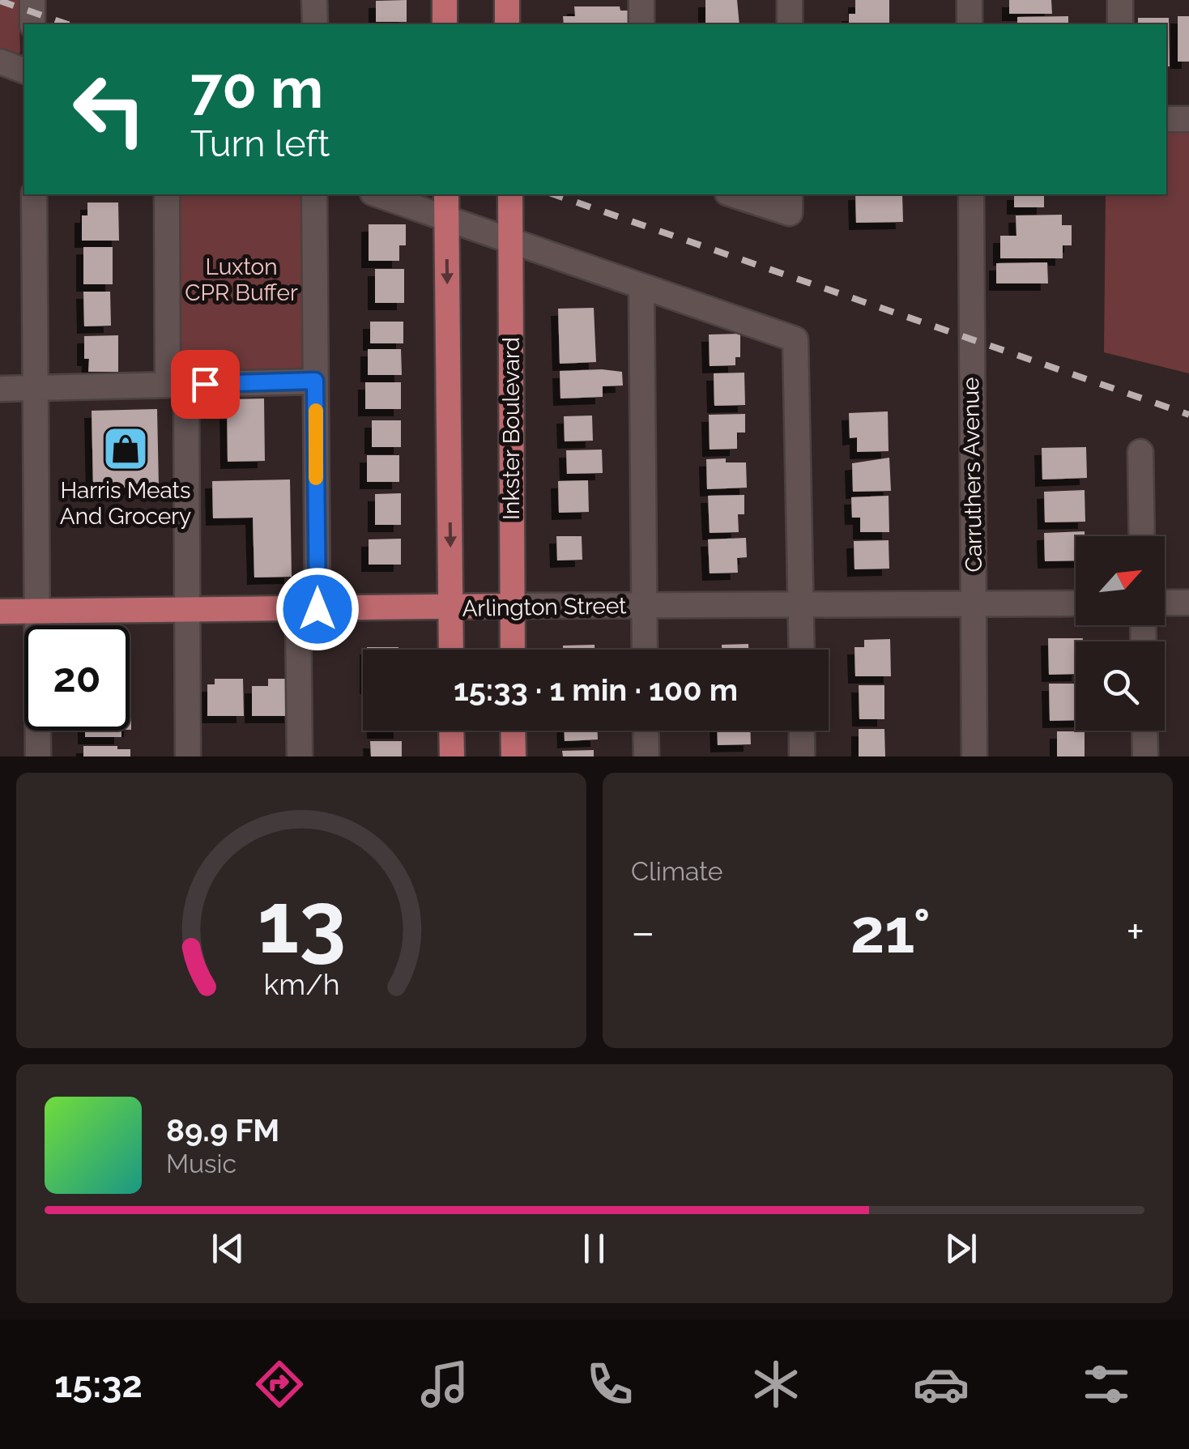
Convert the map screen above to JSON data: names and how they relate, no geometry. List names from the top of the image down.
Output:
{
  "streets": {
    "main road": ["Inkster Boulevard", "Arlington Street"],
    "street": ["Carruthers Avenue"]
  },
  "crossings": [
    ["Inkster Boulevard", "Arlington Street"],
    ["Carruthers Avenue", "Arlington Street"]
  ],
  "parks": ["Luxton CPR Buffer"],
  "places": {
    "shop": ["Harris Meats And Grocery"]
  },
  "north": "top right",
  "page": {
    "turn": ["70 m", "Turn left"],
    "limit": "20",
    "trip": "15:33 · 1 min · 100 m",
    "tile": "Climate",
    "heat": ["−", "21°", "+"],
    "song": ["89.9 FM", "Music"],
    "tabs": "15:32",
    "gauge": ["13", "km/h"]
  }
}
